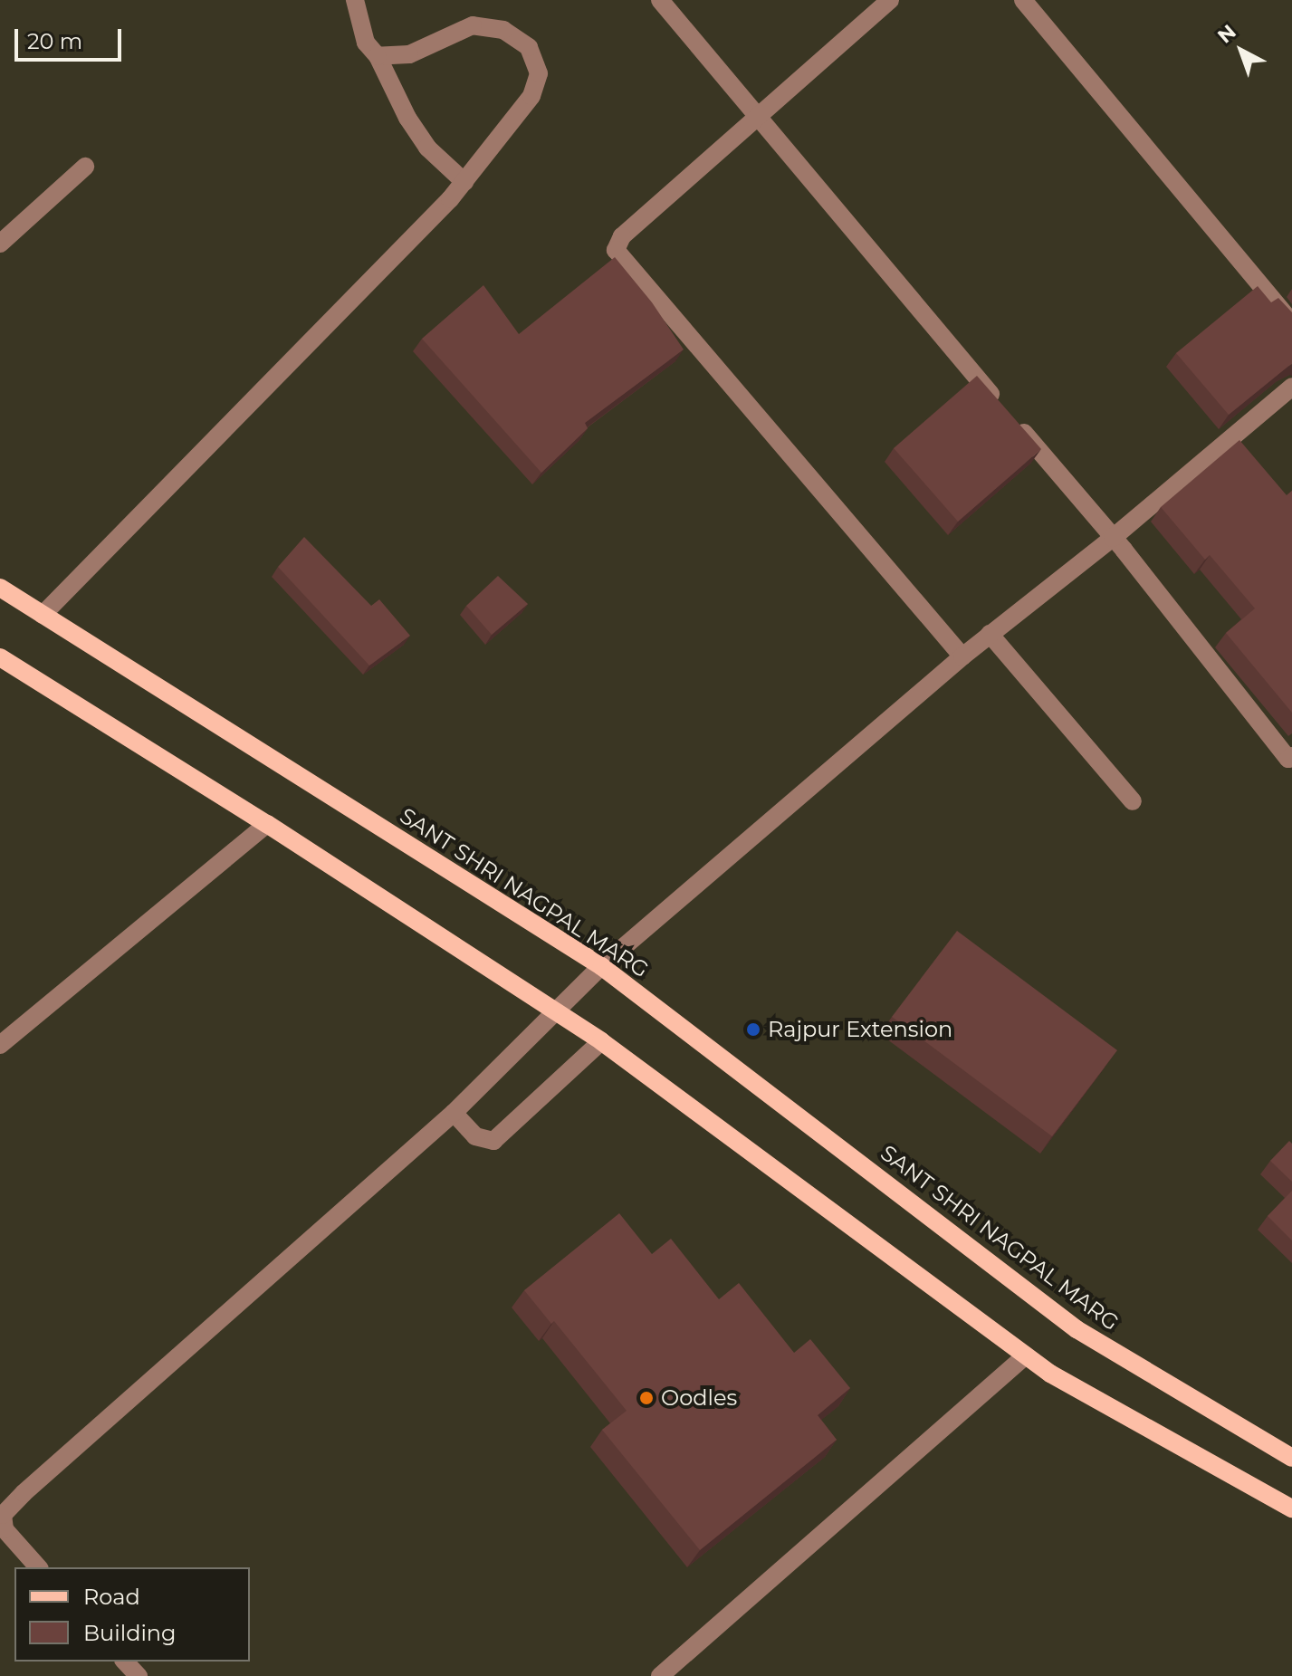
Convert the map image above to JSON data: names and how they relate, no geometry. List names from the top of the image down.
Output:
{
  "streets": {
    "main road": ["SANT SHRI NAGPAL MARG"]
  },
  "places": ["Rajpur Extension", "Oodles"],
  "legend": ["Road", "Building"],
  "scale_bar": "20 m",
  "north": "top left"
}
